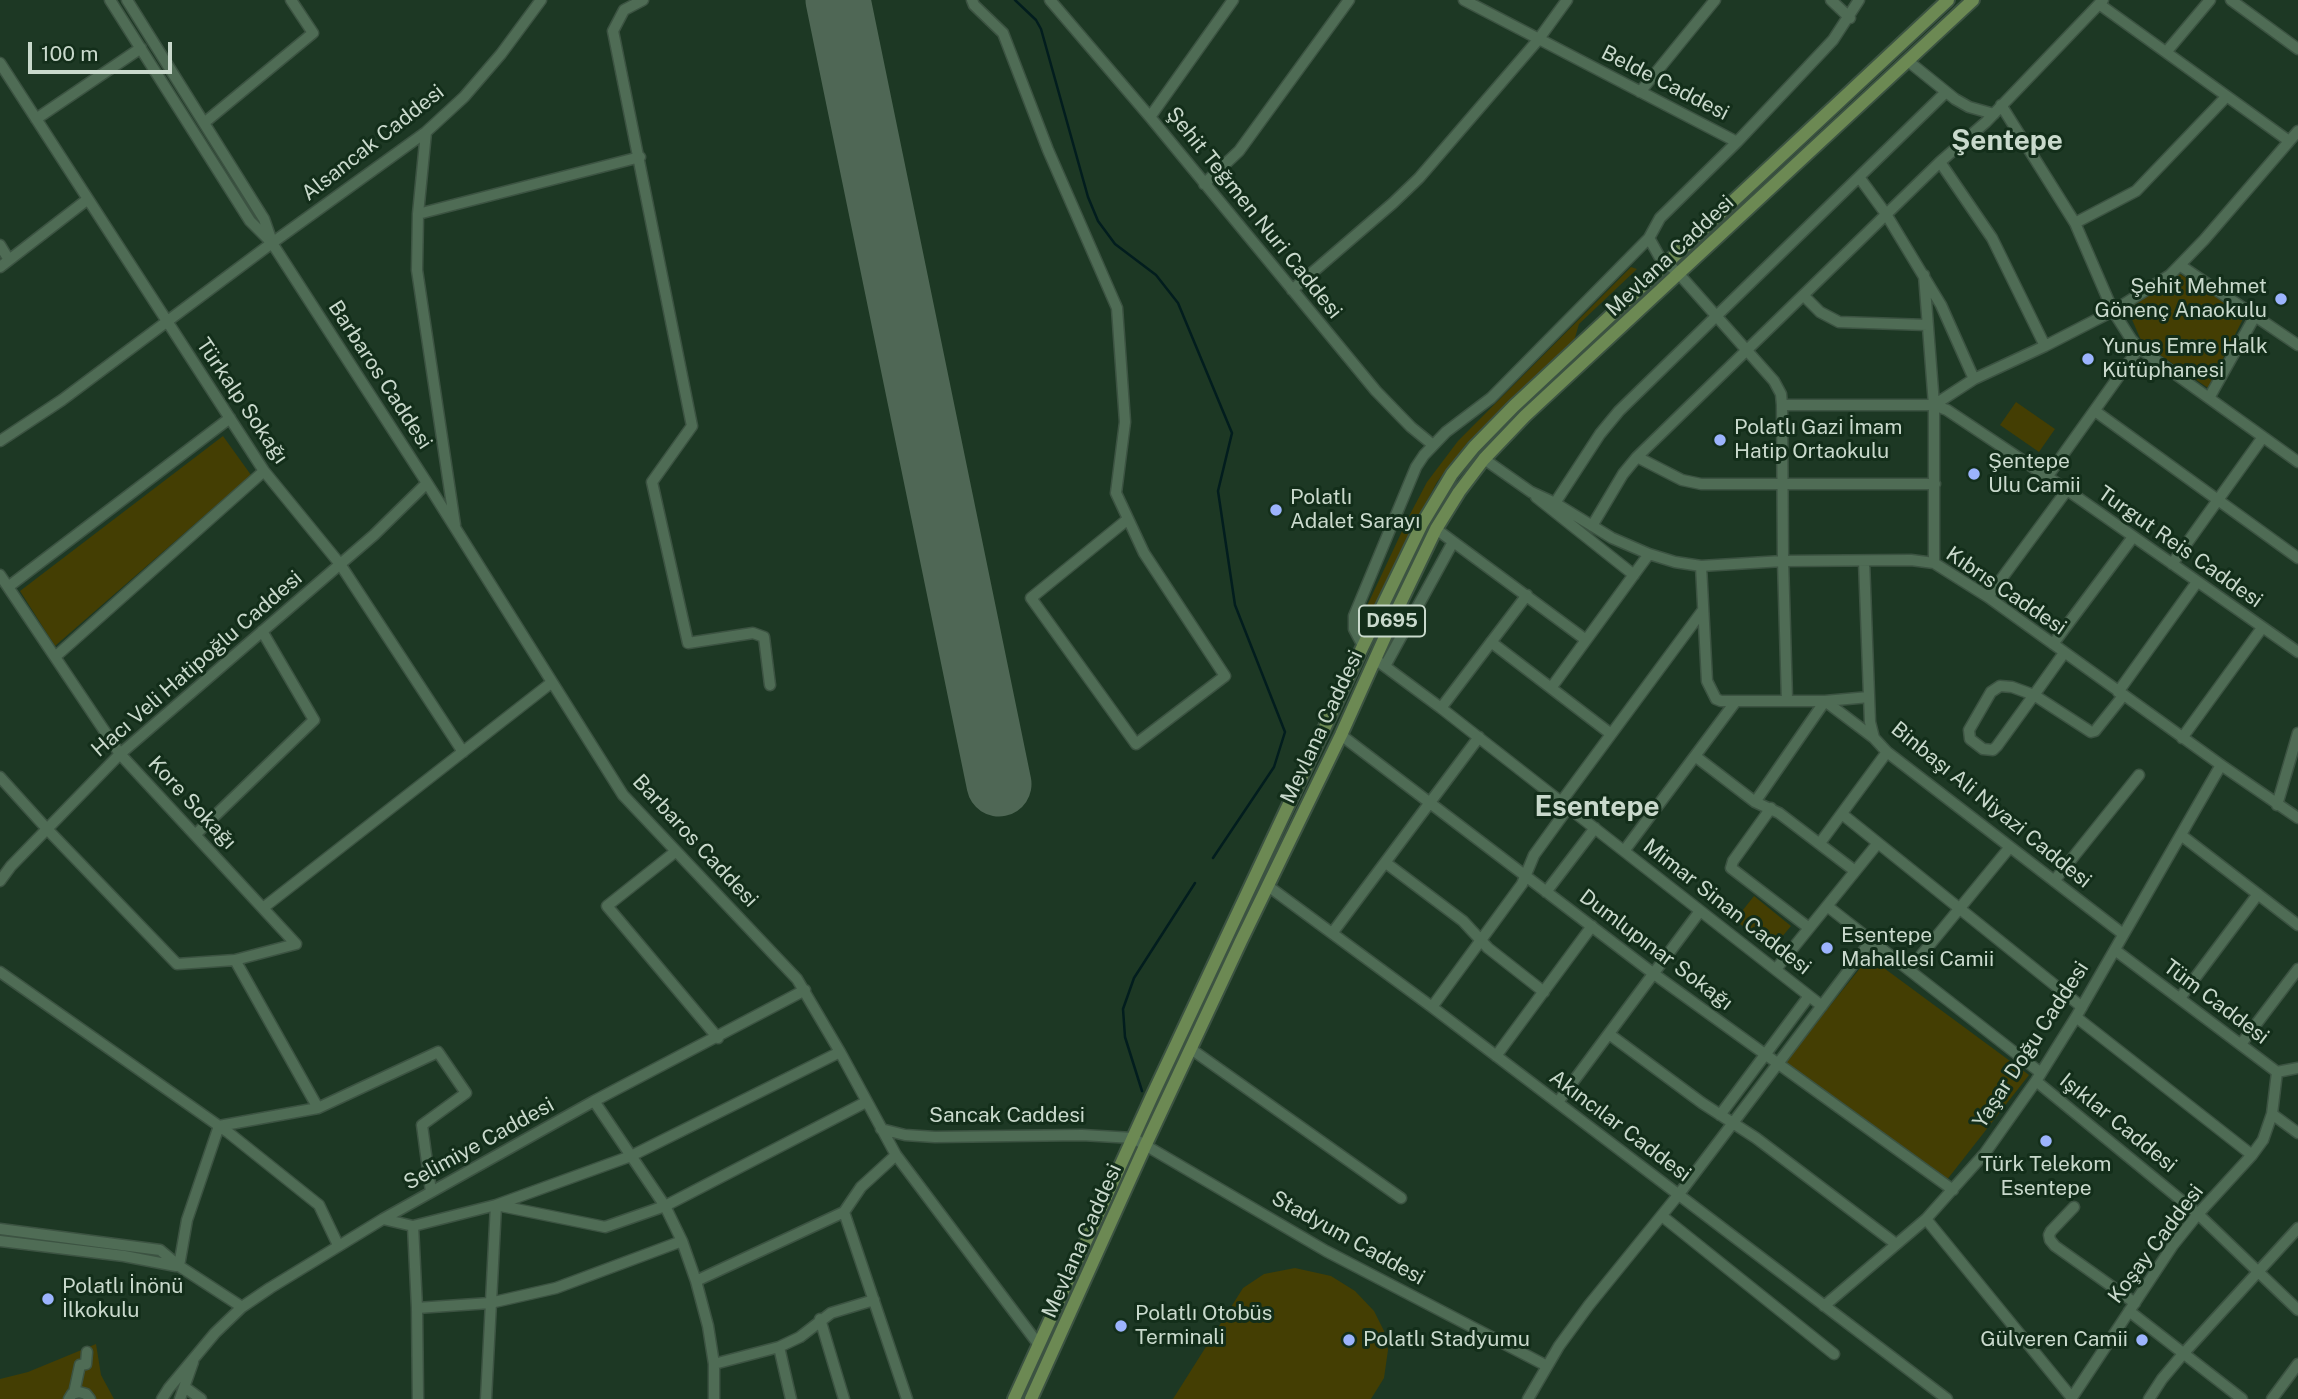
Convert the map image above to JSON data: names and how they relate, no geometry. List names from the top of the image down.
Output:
{
  "streets": {
    "main road": ["Mevlana Caddesi", "D695"],
    "street": [
      "Belde Caddesi",
      "Alsancak Caddesi",
      "Şehit Teğmen Nuri Caddesi",
      "Barbaros Caddesi",
      "Türkalp Sokağı",
      "Turgut Reis Caddesi",
      "Kıbrıs Caddesi",
      "Hacı Veli Hatipoğlu Caddesi",
      "Kore Sokağı",
      "Binbaşı Ali Niyazi Caddesi",
      "Mimar Sinan Caddesi",
      "Dumlupınar Sokağı",
      "Tüm Caddesi",
      "Yaşar Doğu Caddesi",
      "Sancak Caddesi",
      "Işıklar Caddesi",
      "Akıncılar Caddesi",
      "Selimiye Caddesi",
      "Stadyum Caddesi",
      "Koşay Caddesi"
    ]
  },
  "crossings": [
    ["Alsancak Caddesi", "Barbaros Caddesi"],
    ["Alsancak Caddesi", "Türkalp Sokağı"],
    ["Mevlana Caddesi", "Barbaros Caddesi"],
    ["Mevlana Caddesi", "Kıbrıs Caddesi"],
    ["Mevlana Caddesi", "Mimar Sinan Caddesi"],
    ["Mevlana Caddesi", "Dumlupınar Sokağı"],
    ["Mevlana Caddesi", "Sancak Caddesi"],
    ["Mevlana Caddesi", "Akıncılar Caddesi"],
    ["Mevlana Caddesi", "Stadyum Caddesi"],
    ["Barbaros Caddesi", "Hacı Veli Hatipoğlu Caddesi"],
    ["Barbaros Caddesi", "Sancak Caddesi"],
    ["Barbaros Caddesi", "Selimiye Caddesi"],
    ["Türkalp Sokağı", "Hacı Veli Hatipoğlu Caddesi"],
    ["Kıbrıs Caddesi", "Binbaşı Ali Niyazi Caddesi"],
    ["Kıbrıs Caddesi", "Yaşar Doğu Caddesi"],
    ["Hacı Veli Hatipoğlu Caddesi", "Kore Sokağı"],
    ["Binbaşı Ali Niyazi Caddesi", "Yaşar Doğu Caddesi"],
    ["Dumlupınar Sokağı", "Yaşar Doğu Caddesi"],
    ["Tüm Caddesi", "Yaşar Doğu Caddesi"],
    ["Tüm Caddesi", "Koşay Caddesi"],
    ["Yaşar Doğu Caddesi", "Işıklar Caddesi"],
    ["Yaşar Doğu Caddesi", "Akıncılar Caddesi"],
    ["Sancak Caddesi", "Stadyum Caddesi"],
    ["Işıklar Caddesi", "Koşay Caddesi"]
  ],
  "districts": ["Şentepe", "Esentepe"],
  "places": [
    "Şehit Mehmet Gönenç Anaokulu",
    "Yunus Emre Halk Kütüphanesi",
    "Polatlı Gazi İmam Hatip Ortaokulu",
    "Şentepe Ulu Camii",
    "Polatlı Adalet Sarayı",
    "Esentepe Mahallesi Camii",
    "Türk Telekom Esentepe",
    "Polatlı İnönü İlkokulu",
    "Polatlı Otobüs Terminali",
    "Polatlı Stadyumu",
    "Gülveren Camii"
  ],
  "scale_bar": "100 m"
}
